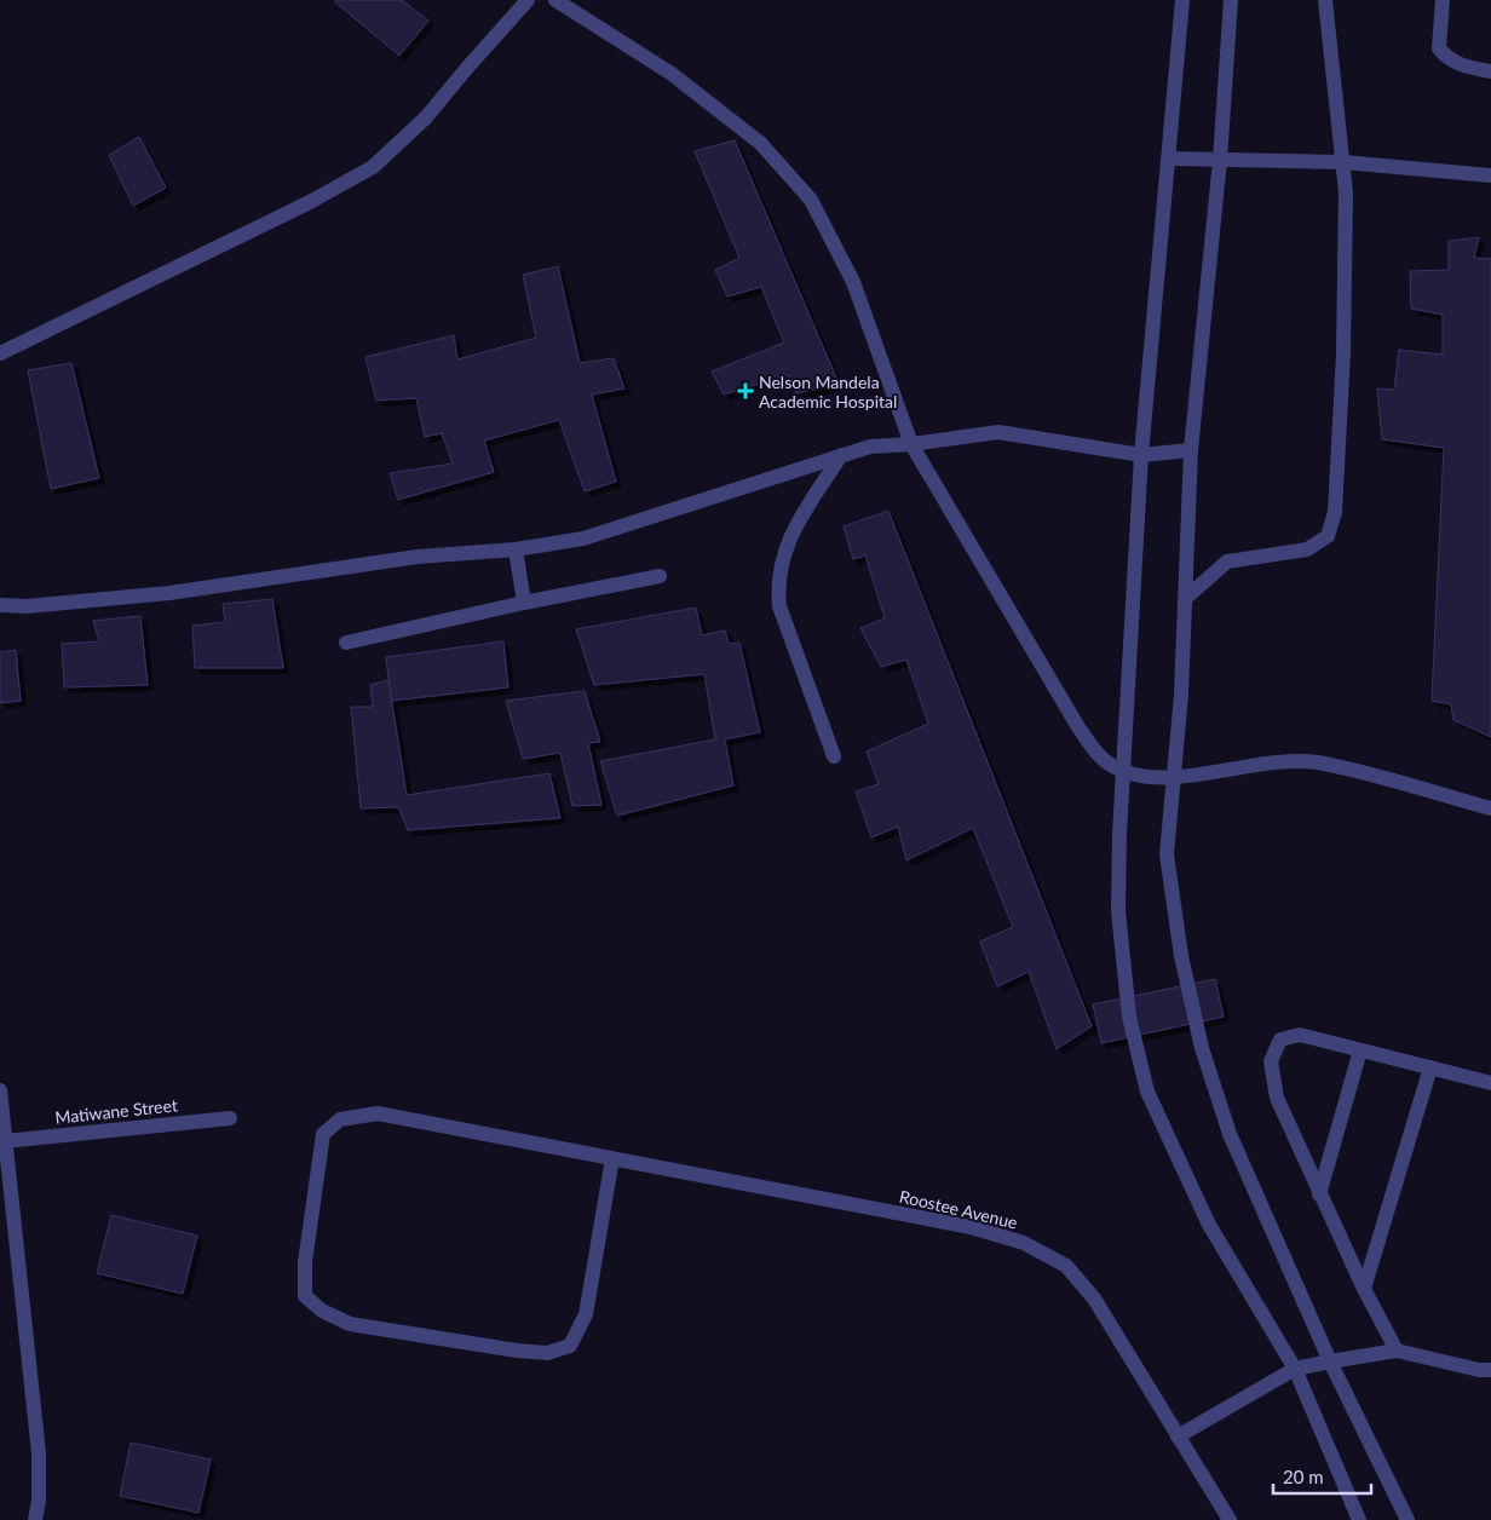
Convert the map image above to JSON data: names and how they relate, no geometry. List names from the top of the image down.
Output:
{
  "streets": {
    "street": ["Matiwane Street", "Roostee Avenue"]
  },
  "places": {
    "health": ["Nelson Mandela Academic Hospital"]
  },
  "scale_bar": "20 m"
}
